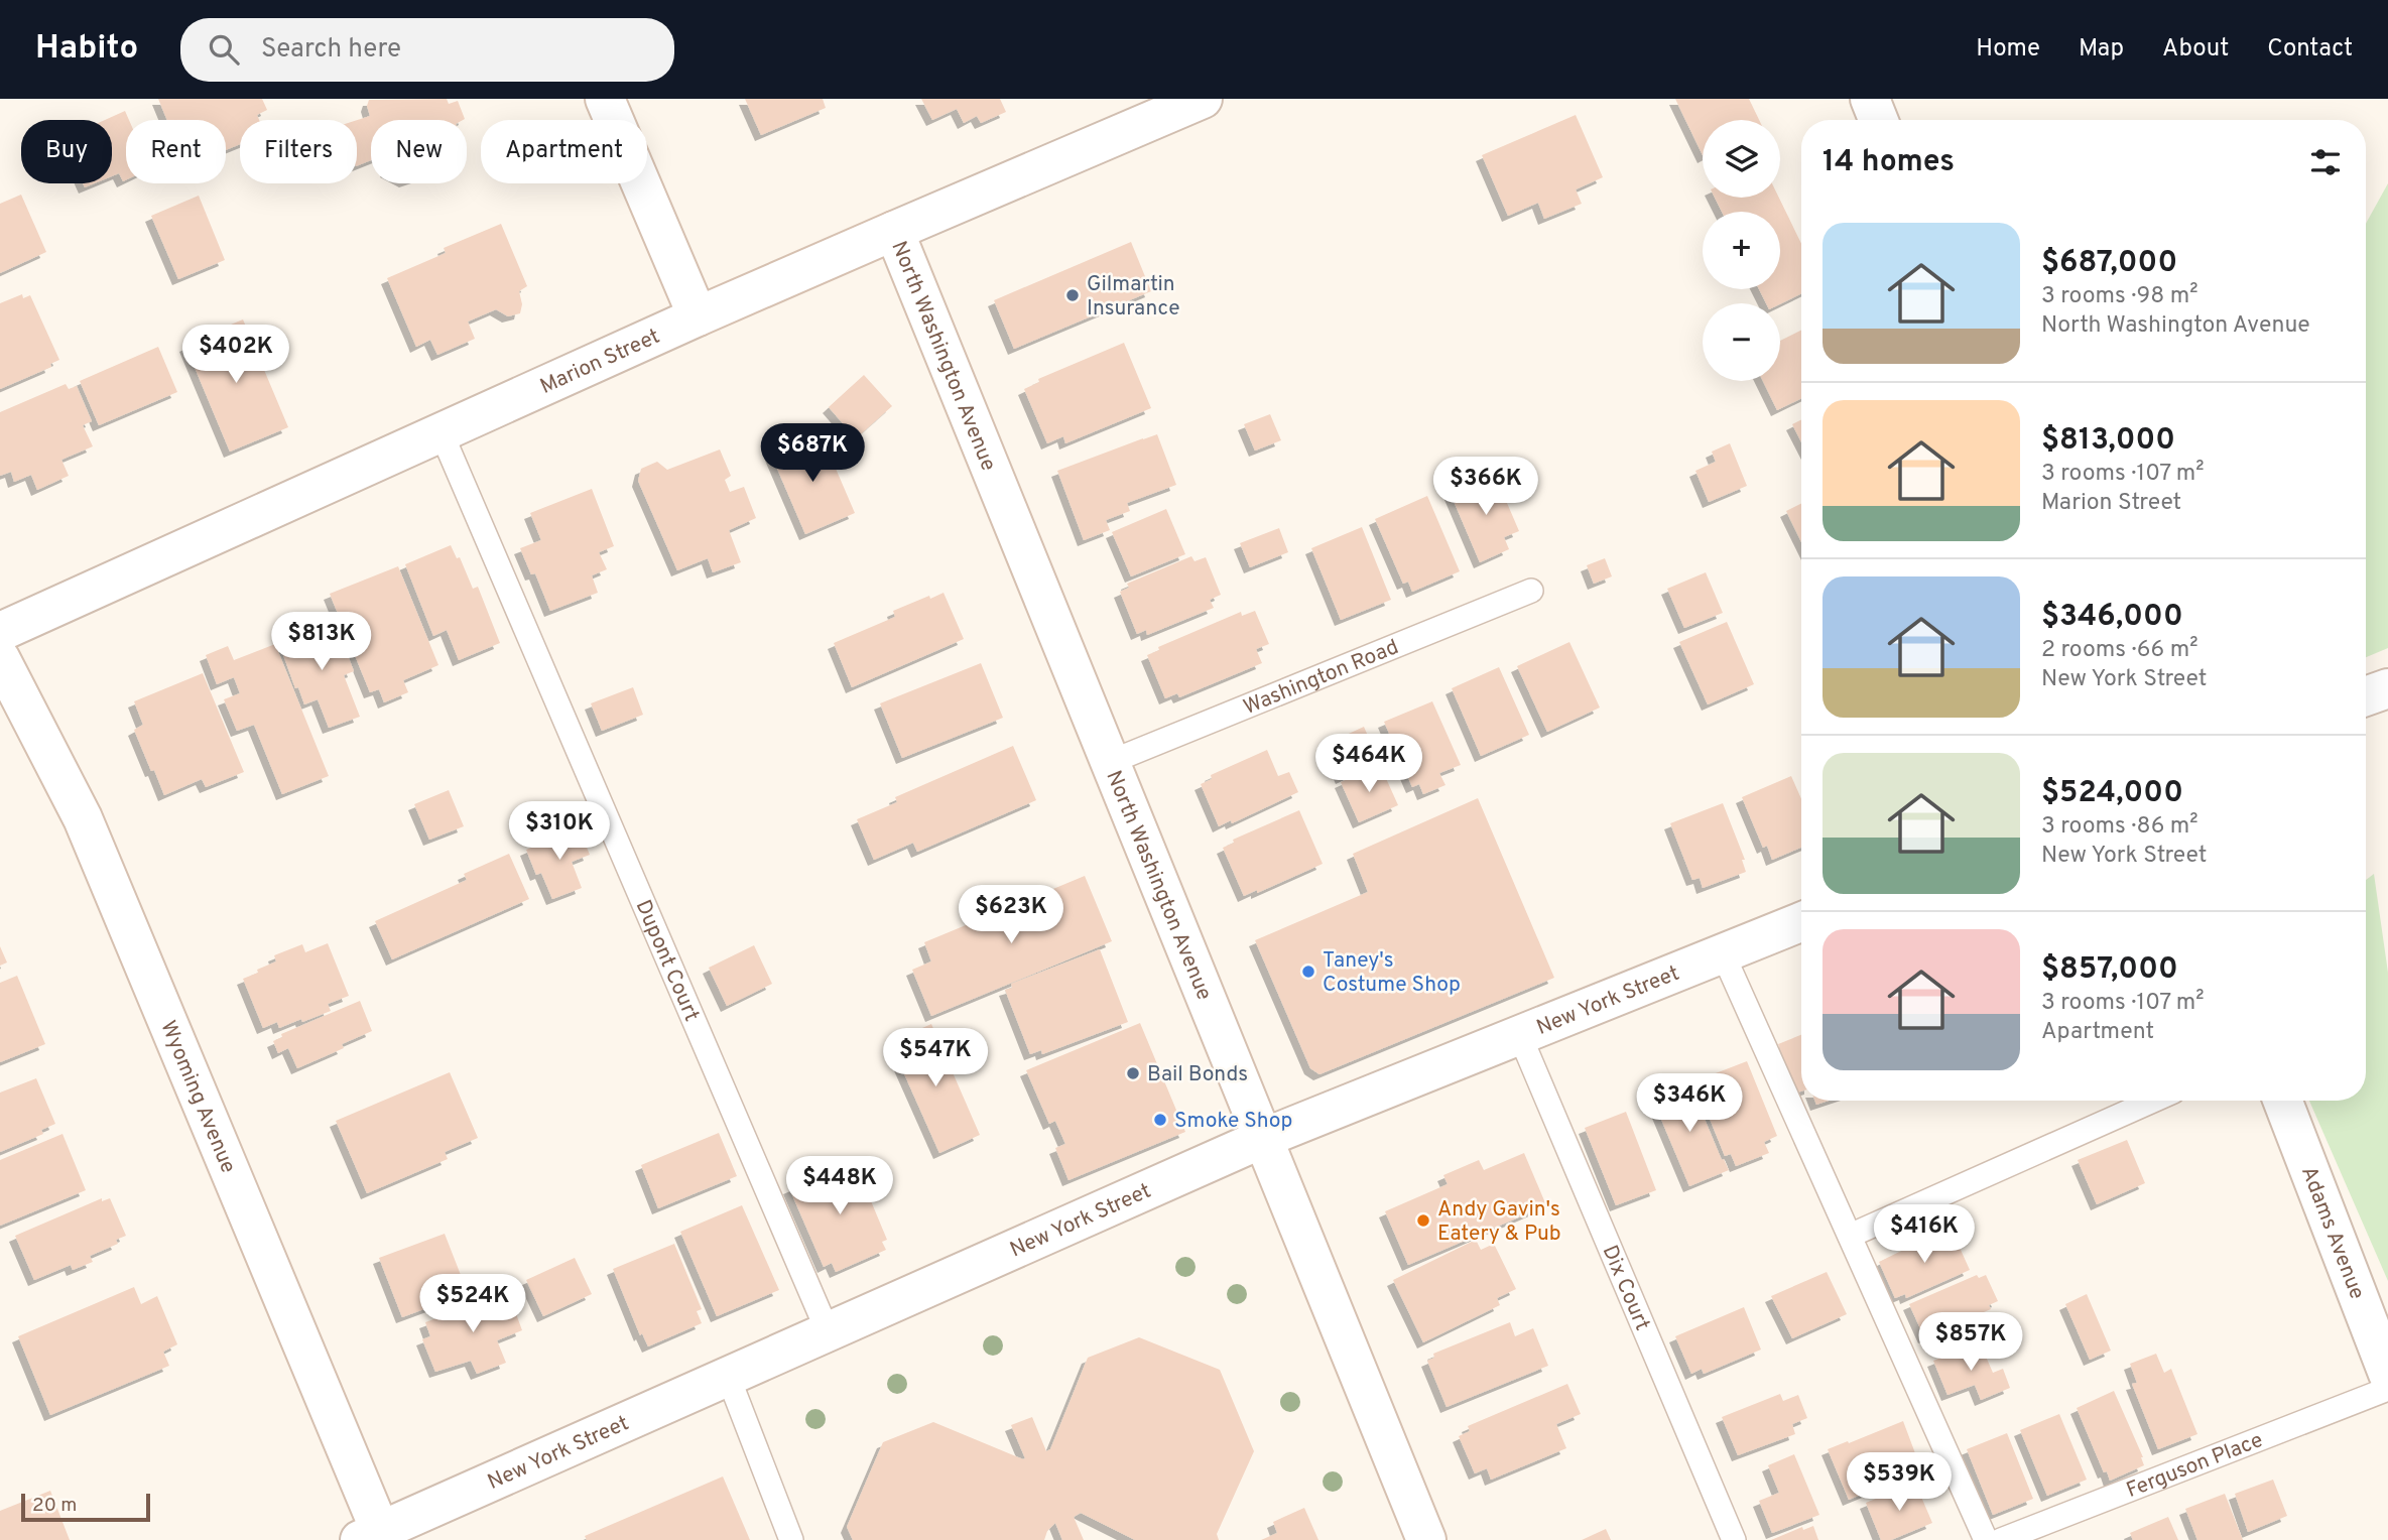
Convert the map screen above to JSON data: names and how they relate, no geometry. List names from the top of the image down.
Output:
{
  "streets": {
    "street": [
      "North Washington Avenue",
      "Marion Street",
      "New York Street",
      "Wyoming Avenue",
      "Adams Avenue"
    ],
    "lane": [
      "Washington Road",
      "Dupont Court",
      "Dix Court",
      "Ferguson Place"
    ]
  },
  "crossings": [
    ["North Washington Avenue", "Marion Street"],
    ["North Washington Avenue", "Washington Road"],
    ["North Washington Avenue", "New York Street"],
    ["Marion Street", "Dupont Court"],
    ["Dupont Court", "New York Street"],
    ["New York Street", "Wyoming Avenue"],
    ["New York Street", "Dix Court"]
  ],
  "places": [
    "Gilmartin Insurance",
    "Taney's Costume Shop",
    "Bail Bonds",
    "Smoke Shop",
    "Andy Gavin's Eatery & Pub"
  ],
  "scale_bar": "20 m",
  "page": {
    "header": "Habito",
    "search": "Search here",
    "nav": [
      "Home",
      "Map",
      "About",
      "Contact"
    ],
    "map_buttons": ["+", "−"],
    "chip": [
      "Buy",
      "Rent",
      "Filters",
      "New",
      "Apartment"
    ],
    "heading": "14 homes",
    "list": [
      {
        "name": "$687,000",
        "note": "3 rooms · 98 m² · North Washington Avenue"
      },
      {
        "name": "$813,000",
        "note": "3 rooms · 107 m² · Marion Street"
      },
      {
        "name": "$346,000",
        "note": "2 rooms · 66 m² · New York Street"
      },
      {
        "name": "$524,000",
        "note": "3 rooms · 86 m² · New York Street"
      },
      {
        "name": "$857,000",
        "note": "3 rooms · 107 m² · Apartment"
      }
    ],
    "price": [
      "$402K",
      "$687K",
      "$366K",
      "$813K",
      "$464K",
      "$310K",
      "$623K",
      "$547K",
      "$346K",
      "$448K",
      "$416K",
      "$524K",
      "$857K",
      "$539K"
    ],
    "scale": "20 m"
  }
}
